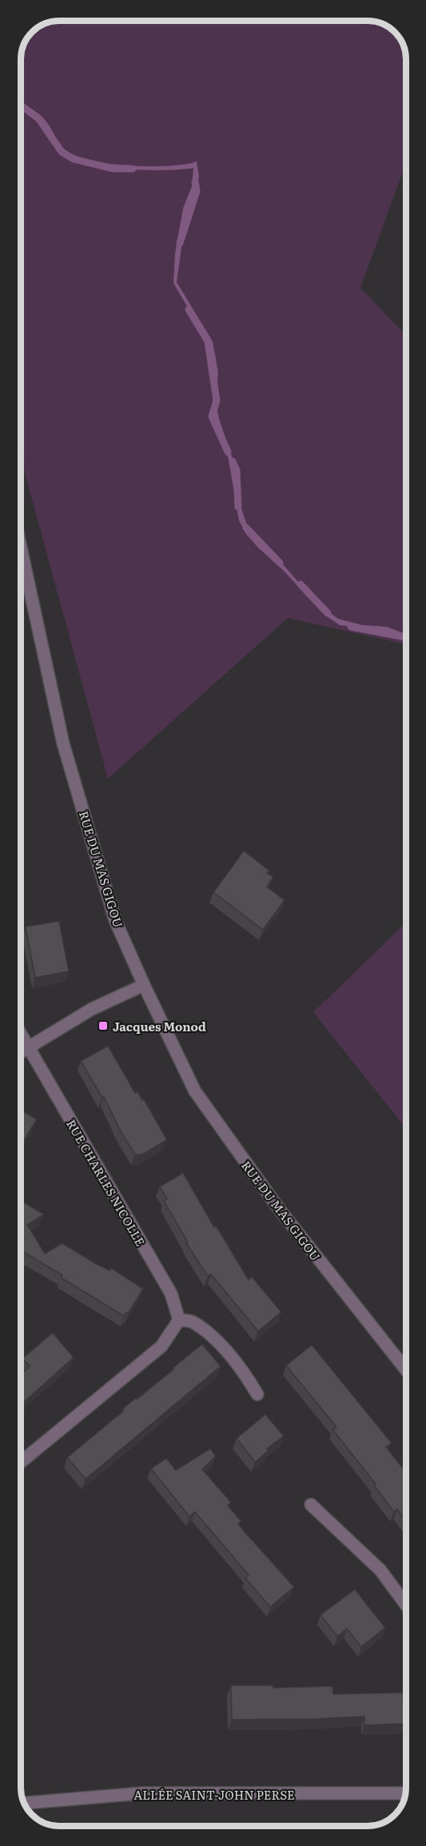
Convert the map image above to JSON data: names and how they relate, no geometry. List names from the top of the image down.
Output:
{
  "streets": {
    "street": ["RUE DU MAS GIGOU", "RUE CHARLES NICOLLE", "ALLÉE SAINT-JOHN PERSE"]
  },
  "places": {
    "transit": ["Jacques Monod"]
  }
}
